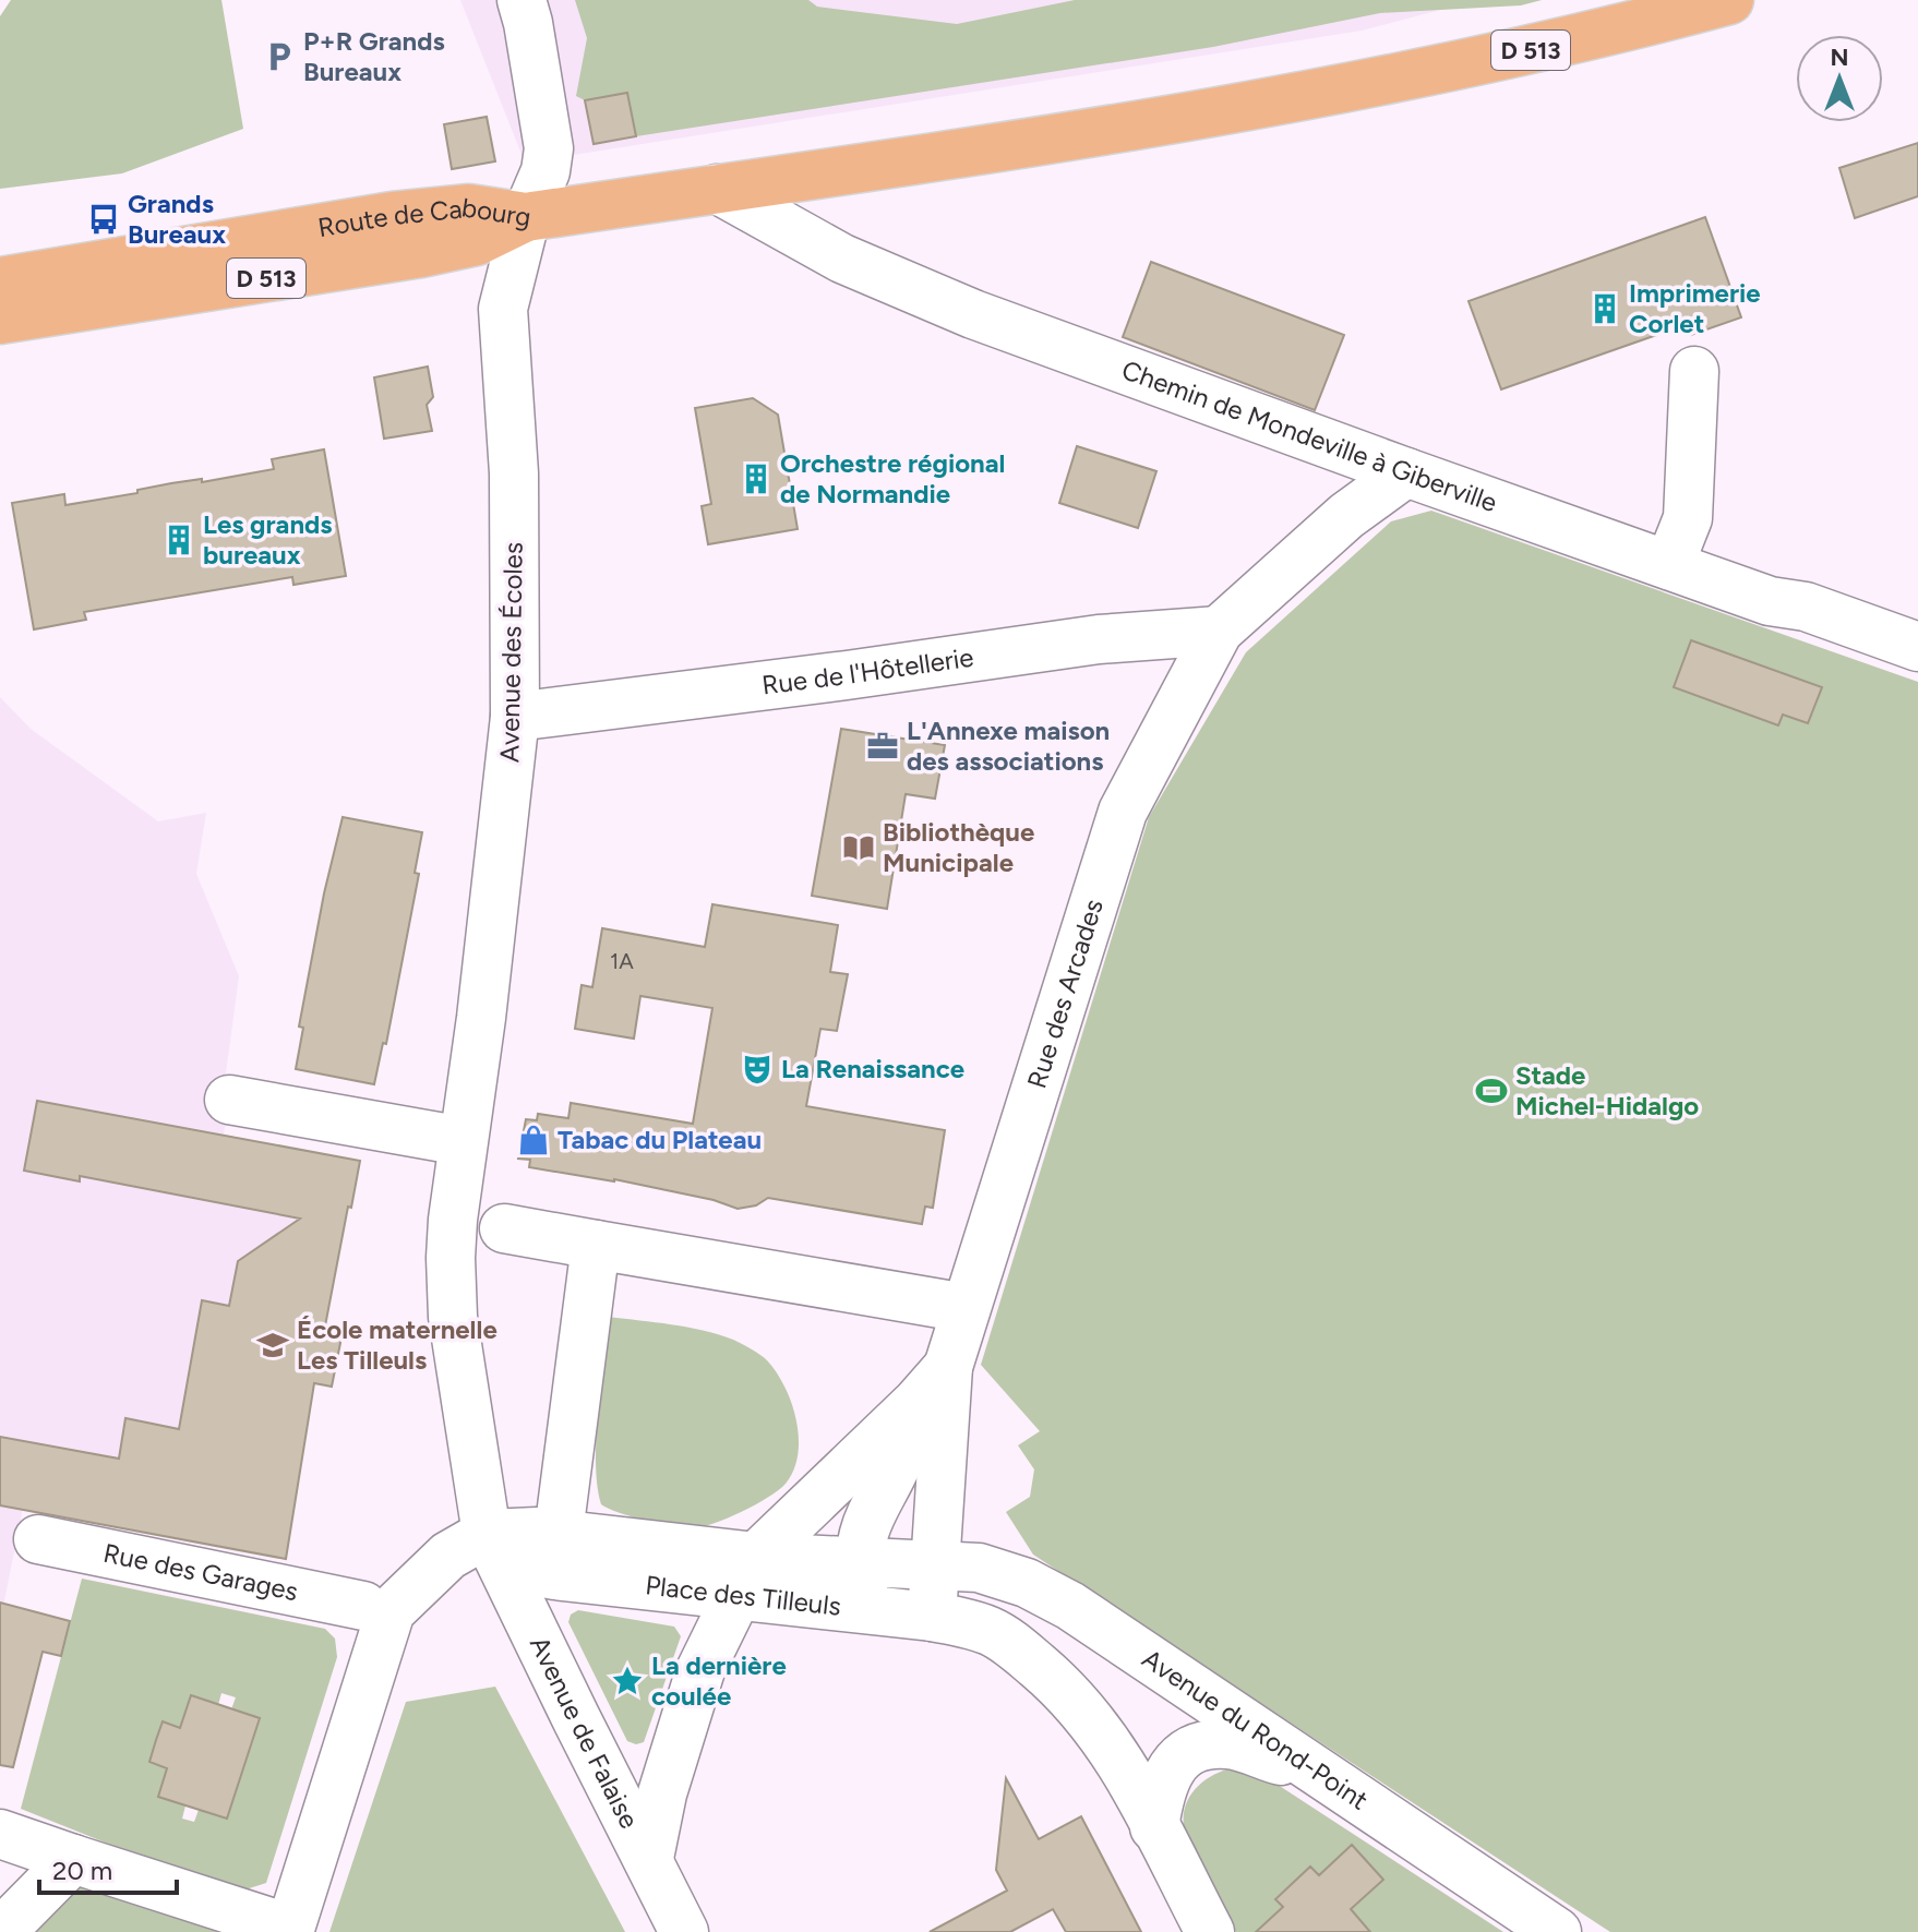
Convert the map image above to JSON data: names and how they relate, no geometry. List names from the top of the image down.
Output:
{
  "streets": {
    "main road": ["D 513", "Route de Cabourg"],
    "street": [
      "Chemin de Mondeville à Giberville",
      "Avenue des Écoles",
      "Rue de l'Hôtellerie",
      "Rue des Arcades",
      "Rue des Garages",
      "Place des Tilleuls",
      "Avenue du Rond-Point",
      "Avenue de Falaise"
    ]
  },
  "crossings": [
    ["D 513", "Route de Cabourg"],
    ["D 513", "Chemin de Mondeville à Giberville"],
    ["D 513", "Avenue des Écoles"],
    ["Route de Cabourg", "Avenue des Écoles"],
    ["Chemin de Mondeville à Giberville", "Rue des Arcades"],
    ["Avenue des Écoles", "Rue de l'Hôtellerie"],
    ["Avenue des Écoles", "Place des Tilleuls"],
    ["Avenue des Écoles", "Avenue de Falaise"],
    ["Rue de l'Hôtellerie", "Rue des Arcades"],
    ["Rue des Arcades", "Place des Tilleuls"],
    ["Rue des Arcades", "Avenue du Rond-Point"],
    ["Place des Tilleuls", "Avenue du Rond-Point"],
    ["Place des Tilleuls", "Avenue de Falaise"]
  ],
  "places": {
    "parking": ["P+R Grands Bureaux"],
    "bus stop": ["Grands Bureaux"],
    "building": ["Imprimerie Corlet", "Orchestre régional de Normandie", "Les grands bureaux"],
    "office": ["L'Annexe maison des associations"],
    "library": ["Bibliothèque Municipale"],
    "theatre": ["La Renaissance"],
    "sports": ["Stade Michel-Hidalgo"],
    "shop": ["Tabac du Plateau"],
    "school or university": ["École maternelle Les Tilleuls"],
    "place": ["La dernière coulée"]
  },
  "house_numbers": ["1A"],
  "scale_bar": "20 m",
  "north": "top"
}
